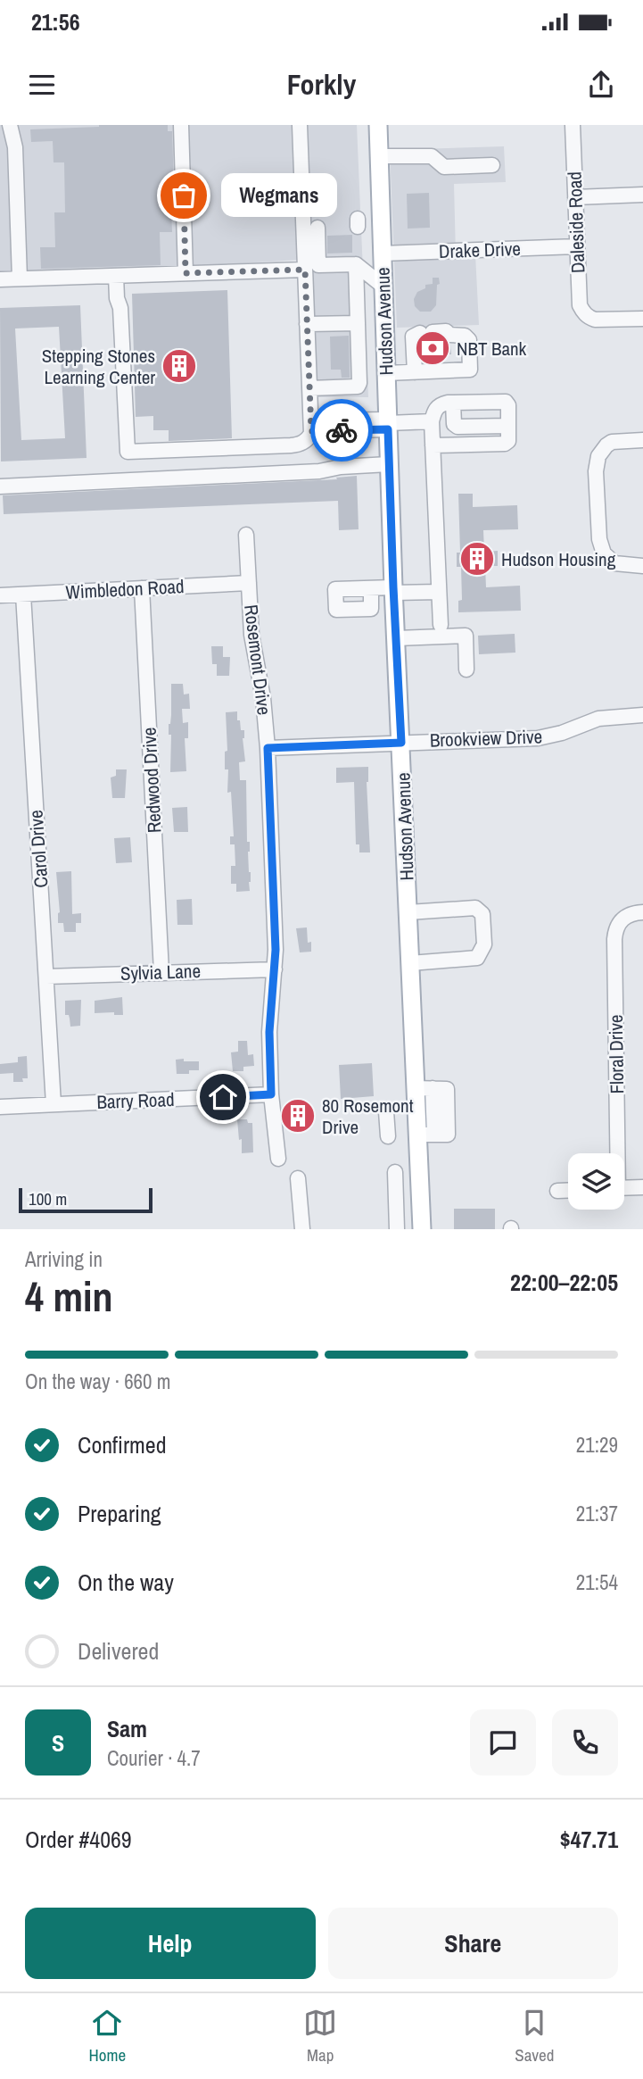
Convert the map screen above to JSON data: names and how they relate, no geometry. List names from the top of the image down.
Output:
{
  "streets": {
    "main road": ["Hudson Avenue"],
    "street": [
      "Daleside Road",
      "Drake Drive",
      "Wimbledon Road",
      "Rosemont Drive",
      "Brookview Drive",
      "Redwood Drive",
      "Carol Drive",
      "Sylvia Lane",
      "Floral Drive",
      "Barry Road"
    ]
  },
  "crossings": [
    ["Daleside Road", "Drake Drive"],
    ["Drake Drive", "Hudson Avenue"],
    ["Hudson Avenue", "Brookview Drive"],
    ["Wimbledon Road", "Rosemont Drive"],
    ["Wimbledon Road", "Redwood Drive"],
    ["Wimbledon Road", "Carol Drive"],
    ["Rosemont Drive", "Brookview Drive"],
    ["Rosemont Drive", "Sylvia Lane"],
    ["Rosemont Drive", "Barry Road"],
    ["Redwood Drive", "Sylvia Lane"],
    ["Carol Drive", "Sylvia Lane"],
    ["Carol Drive", "Barry Road"]
  ],
  "places": {
    "other": ["Wegmans"],
    "bank": ["NBT Bank"],
    "building": ["Stepping Stones Learning Center", "Hudson Housing", "80 Rosemont Drive"]
  },
  "scale_bar": "100 m",
  "page": {
    "status": "21:56",
    "header": "Forkly",
    "bubble": "Wegmans",
    "scale": "100 m",
    "heading": ["4 min", "Arriving in", "22:00–22:05"],
    "panel": [
      "Sam",
      "Courier · 4.7",
      "Order #4069",
      "$47.71"
    ],
    "bar": "On the way · 660 m",
    "list": [
      ["Confirmed", "21:29"],
      ["Preparing", "21:37"],
      ["On the way", "21:54"],
      "Delivered"
    ],
    "round": "S",
    "buttons": ["Help", "Share"],
    "tabs": ["Home", "Map", "Saved"]
  }
}
